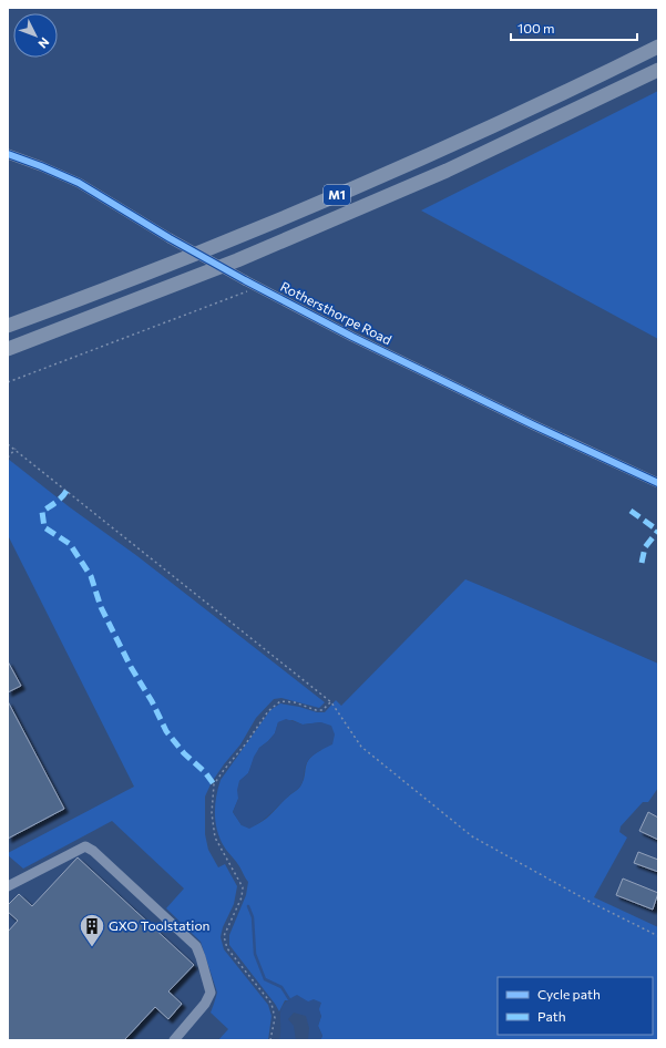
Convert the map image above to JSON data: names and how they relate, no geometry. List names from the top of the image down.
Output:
{
  "streets": {
    "highway": ["M1"],
    "street": ["Rothersthorpe Road"]
  },
  "places": {
    "building": ["GXO Toolstation"]
  },
  "legend": ["Cycle path", "Path"],
  "scale_bar": "100 m",
  "north": "bottom right"
}
